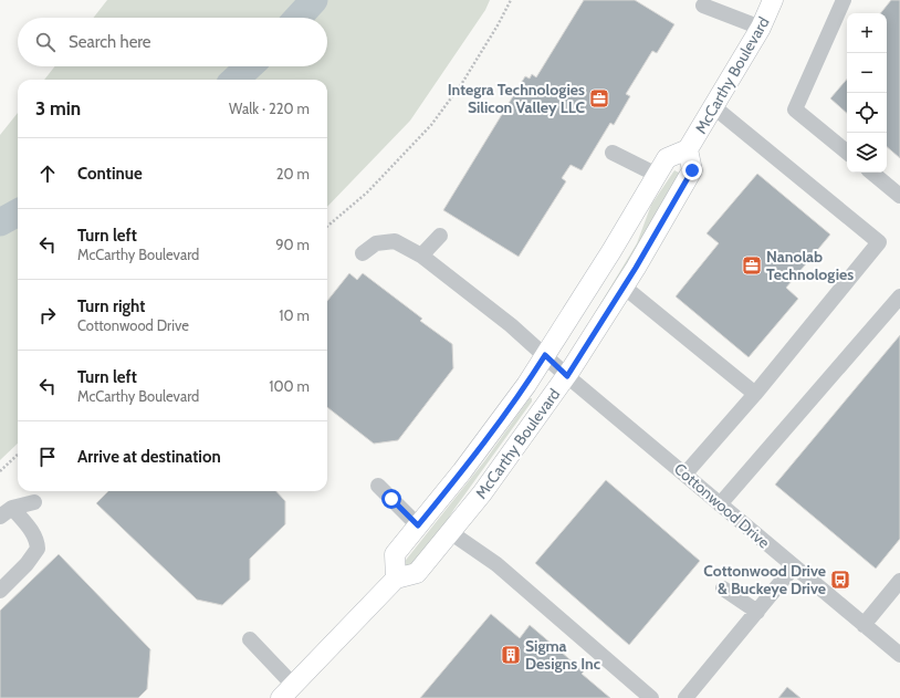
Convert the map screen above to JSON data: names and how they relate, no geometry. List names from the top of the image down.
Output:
{
  "streets": {
    "main road": ["McCarthy Boulevard"],
    "street": ["Cottonwood Drive"]
  },
  "crossings": [
    ["McCarthy Boulevard", "Cottonwood Drive"]
  ],
  "places": {
    "office": ["Integra Technologies Silicon Valley LLC", "Nanolab Technologies"],
    "bus stop": ["Cottonwood Drive & Buckeye Drive"],
    "building": ["Sigma Designs Inc"]
  },
  "page": {
    "map_buttons": ["+", "−"],
    "search": "Search here",
    "heading": ["3 min", "Walk · 220 m"],
    "list": [
      ["Continue", "20 m"],
      ["Turn left", "McCarthy Boulevard", "90 m"],
      ["Turn right", "Cottonwood Drive", "10 m"],
      ["Turn left", "McCarthy Boulevard", "100 m"],
      "Arrive at destination"
    ]
  }
}
